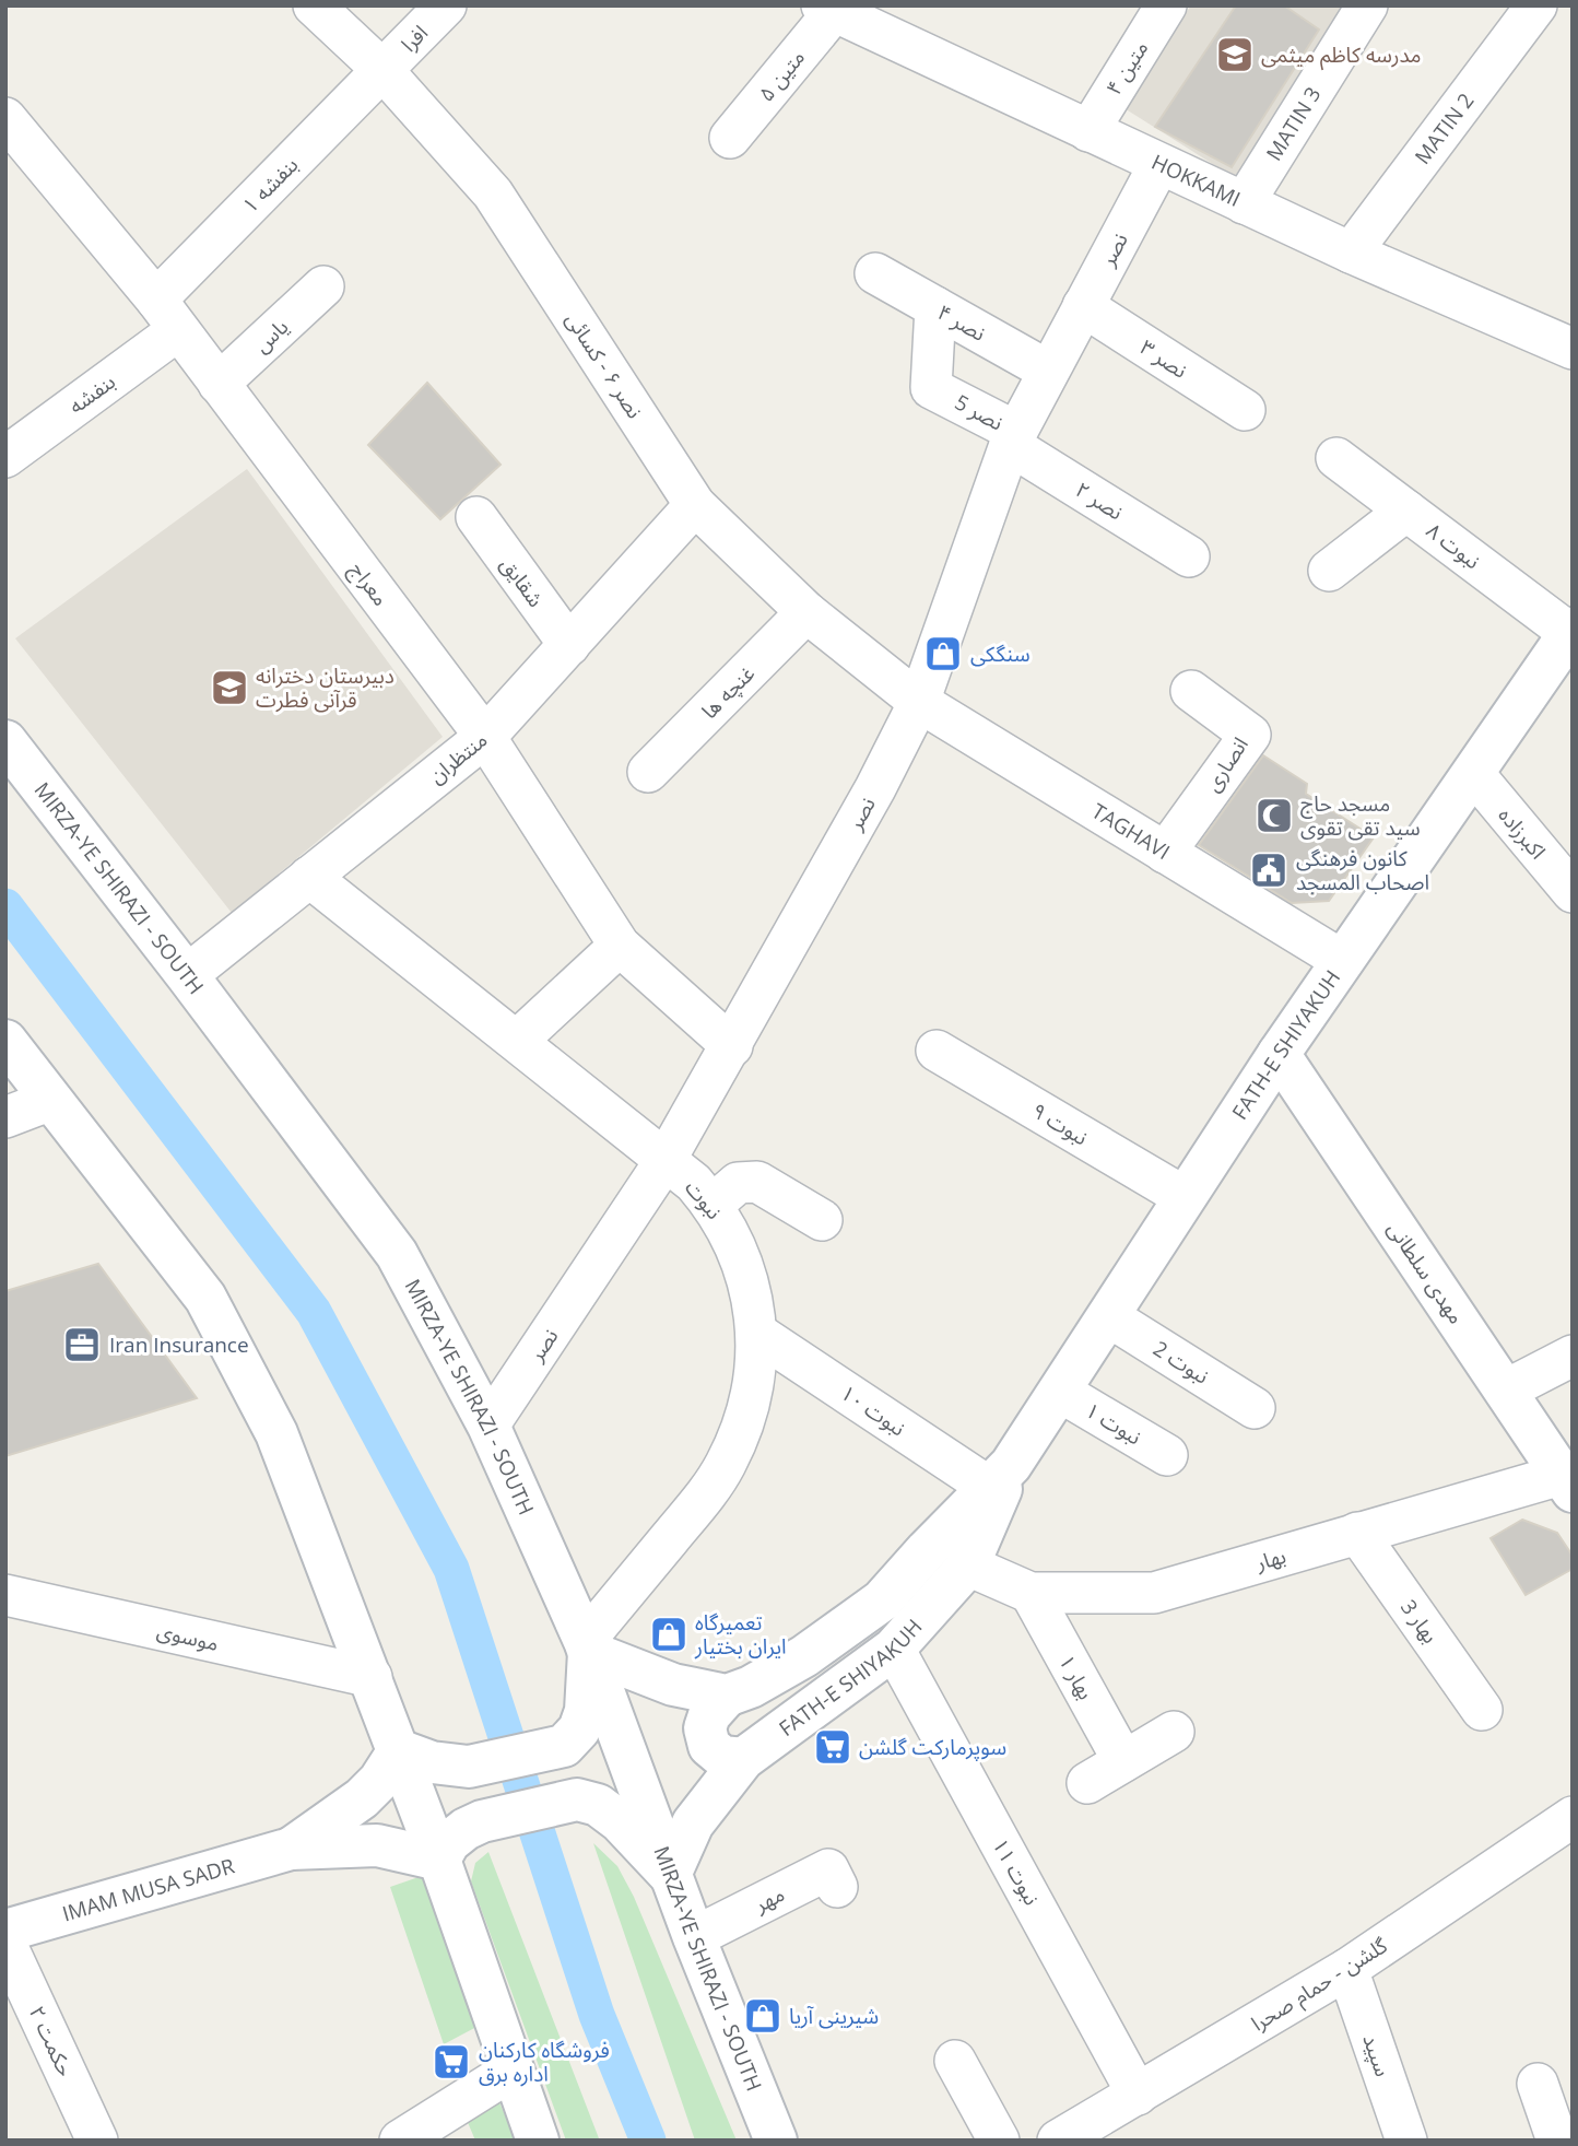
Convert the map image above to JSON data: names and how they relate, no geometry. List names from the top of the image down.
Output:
{
  "streets": {
    "main road": [
      "MIRZA-YE SHIRAZI - SOUTH",
      "FATH-E SHIYAKUH",
      "مهدی سلطانی",
      "IMAM MUSA SADR"
    ],
    "street": [
      "افرا",
      "متین ۴",
      "متین ۵",
      "MATIN 3",
      "MATIN 2",
      "HOKKAMI",
      "بنفشه ۱",
      "نصر",
      "نصر ۴",
      "یاس",
      "نصر ۳",
      "نصر ۶ - کسائی",
      "بنفشه",
      "نصر 5",
      "نصر ۲",
      "نبوت ۸",
      "شقایق",
      "معراج",
      "غنچه ها",
      "منتظران",
      "انصاری",
      "TAGHAVI",
      "اکبرزاده",
      "نبوت ۹",
      "نبوت",
      "نبوت 2",
      "نبوت ۱۰",
      "نبوت ۱",
      "بهار",
      "بهار 3",
      "موسوی",
      "بهار ۱",
      "نبوت ۱۱",
      "مهر",
      "گلشن - حمام صحرا",
      "حکمت ۲",
      "سپید"
    ]
  },
  "crossings": [
    ["افرا", "بنفشه ۱"],
    ["افرا", "نصر ۶ - کسائی"],
    ["متین ۴", "HOKKAMI"],
    ["متین ۵", "HOKKAMI"],
    ["MATIN 3", "HOKKAMI"],
    ["MATIN 2", "HOKKAMI"],
    ["HOKKAMI", "نصر"],
    ["بنفشه ۱", "نصر ۶ - کسائی"],
    ["بنفشه ۱", "بنفشه"],
    ["بنفشه ۱", "معراج"],
    ["نصر", "نصر ۴"],
    ["نصر", "نصر ۳"],
    ["نصر", "نصر ۶ - کسائی"],
    ["نصر", "نصر 5"],
    ["نصر", "نصر ۲"],
    ["نصر", "معراج"],
    ["نصر", "TAGHAVI"],
    ["نصر", "MIRZA-YE SHIRAZI - SOUTH"],
    ["نصر", "نبوت"],
    ["نصر ۴", "نصر 5"],
    ["یاس", "معراج"],
    ["نصر ۶ - کسائی", "غنچه ها"],
    ["نصر ۶ - کسائی", "منتظران"],
    ["نصر ۶ - کسائی", "TAGHAVI"],
    ["بنفشه", "معراج"],
    ["نصر 5", "نصر ۲"],
    ["نبوت ۸", "FATH-E SHIYAKUH"],
    ["شقایق", "منتظران"],
    ["معراج", "منتظران"],
    ["منتظران", "MIRZA-YE SHIRAZI - SOUTH"],
    ["منتظران", "نبوت"],
    ["انصاری", "TAGHAVI"],
    ["TAGHAVI", "FATH-E SHIYAKUH"],
    ["اکبرزاده", "FATH-E SHIYAKUH"],
    ["MIRZA-YE SHIRAZI - SOUTH", "FATH-E SHIYAKUH"],
    ["MIRZA-YE SHIRAZI - SOUTH", "نبوت"],
    ["MIRZA-YE SHIRAZI - SOUTH", "مهر"],
    ["FATH-E SHIYAKUH", "نبوت ۹"],
    ["FATH-E SHIYAKUH", "مهدی سلطانی"],
    ["FATH-E SHIYAKUH", "نبوت 2"],
    ["FATH-E SHIYAKUH", "نبوت ۱۰"],
    ["FATH-E SHIYAKUH", "نبوت ۱"],
    ["FATH-E SHIYAKUH", "بهار"],
    ["FATH-E SHIYAKUH", "نبوت ۱۱"],
    ["نبوت", "نبوت ۱۰"],
    ["مهدی سلطانی", "بهار"],
    ["بهار", "بهار 3"],
    ["بهار", "بهار ۱"],
    ["نبوت ۱۱", "گلشن - حمام صحرا"],
    ["گلشن - حمام صحرا", "سپید"]
  ],
  "places": {
    "school or university": ["مدرسه كاظم ميثمى", "دبیرستان دخترانه قرآنی فطرت"],
    "shop": ["سنگکی", "تعمیرگاه ایران بختیار", "شیرینی آریا"],
    "mosque": ["مسجد حاج سید تقی تقوی"],
    "public building": ["کانون فرهنگی اصحاب المسجد"],
    "office": ["Iran Insurance"],
    "supermarket": ["سوپرمارکت گلشن", "فروشگاه کارکنان اداره برق"]
  }
}
